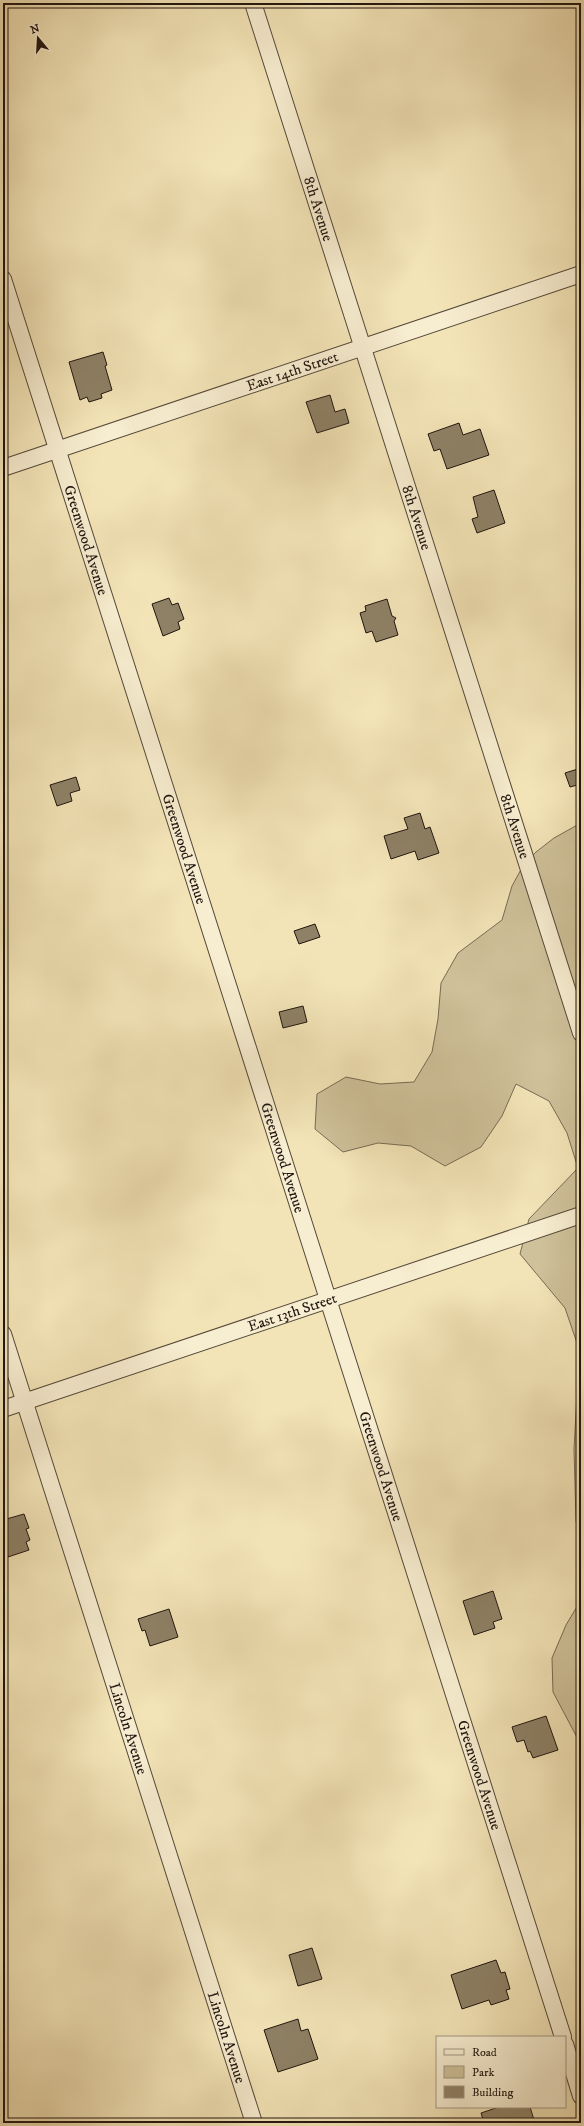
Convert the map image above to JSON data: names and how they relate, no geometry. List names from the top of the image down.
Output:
{
  "streets": {
    "street": [
      "8th Avenue",
      "East 14th Street",
      "Greenwood Avenue",
      "East 13th Street",
      "Lincoln Avenue"
    ]
  },
  "crossings": [
    ["8th Avenue", "East 14th Street"],
    ["East 14th Street", "Greenwood Avenue"],
    ["Greenwood Avenue", "East 13th Street"],
    ["East 13th Street", "Lincoln Avenue"]
  ],
  "legend": ["Road", "Park", "Building"],
  "north": "top"
}
